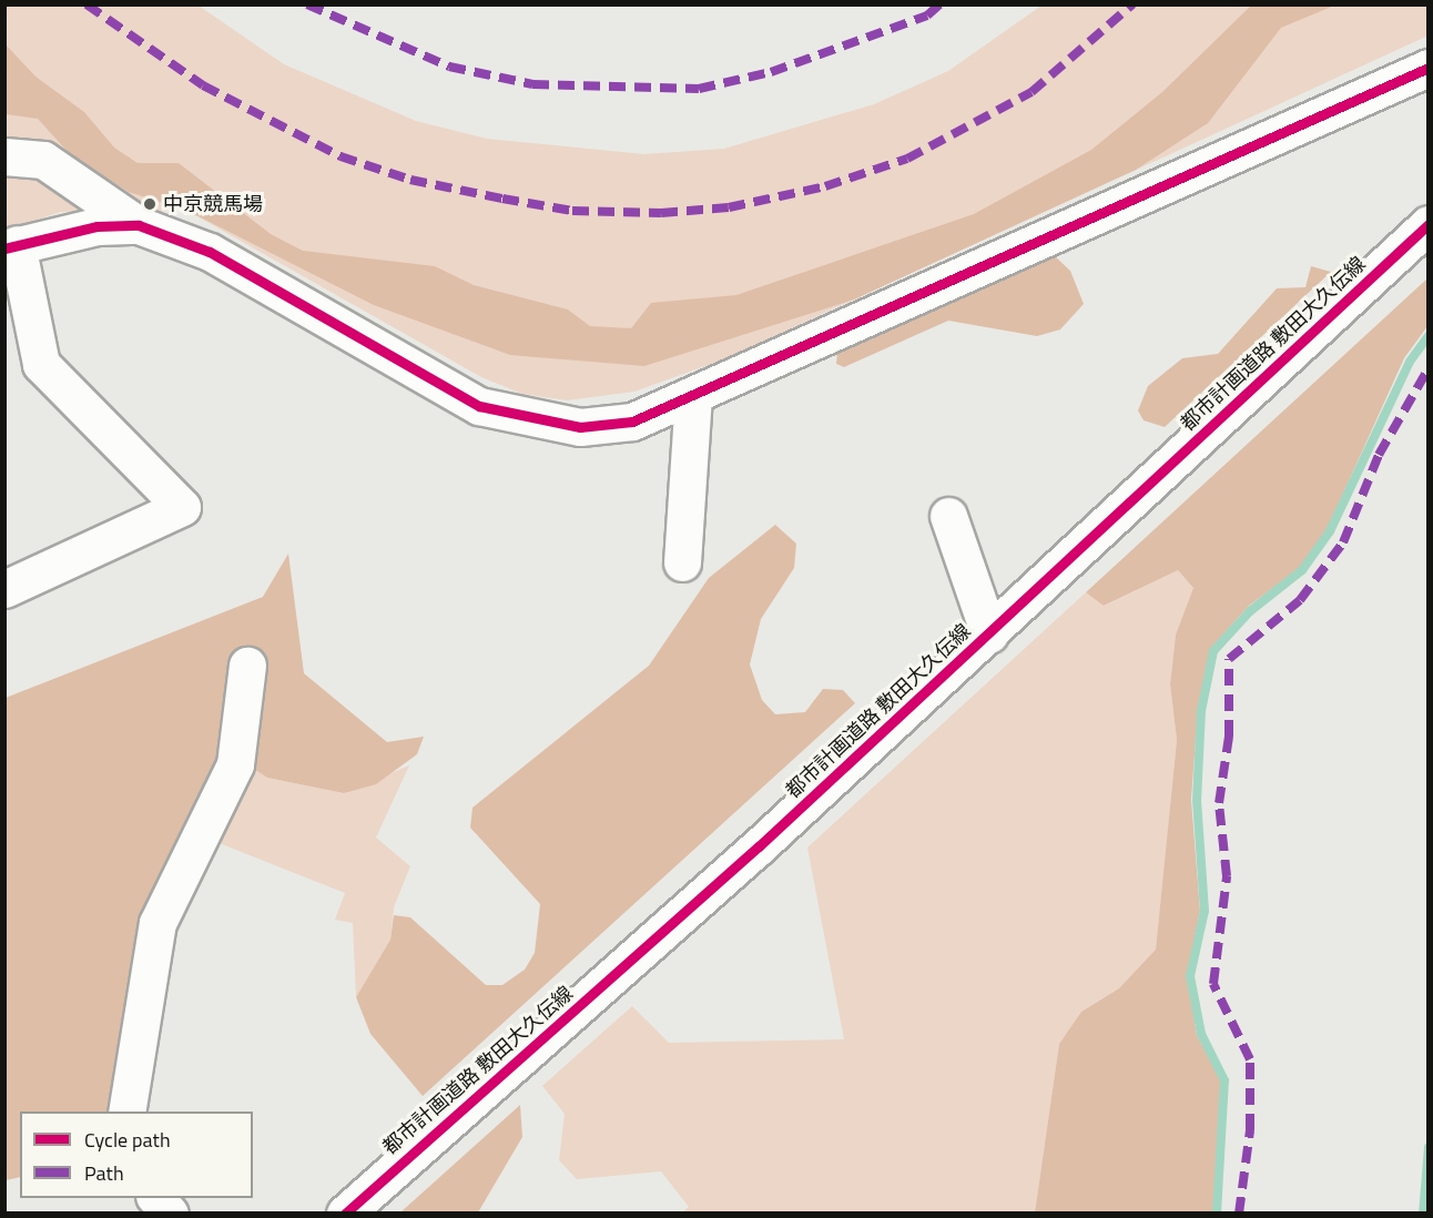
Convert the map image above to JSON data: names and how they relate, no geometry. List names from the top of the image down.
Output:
{
  "streets": {
    "street": ["都市計画道路 敷田大久伝線"]
  },
  "places": ["中京競馬場"],
  "legend": ["Cycle path", "Path"]
}
